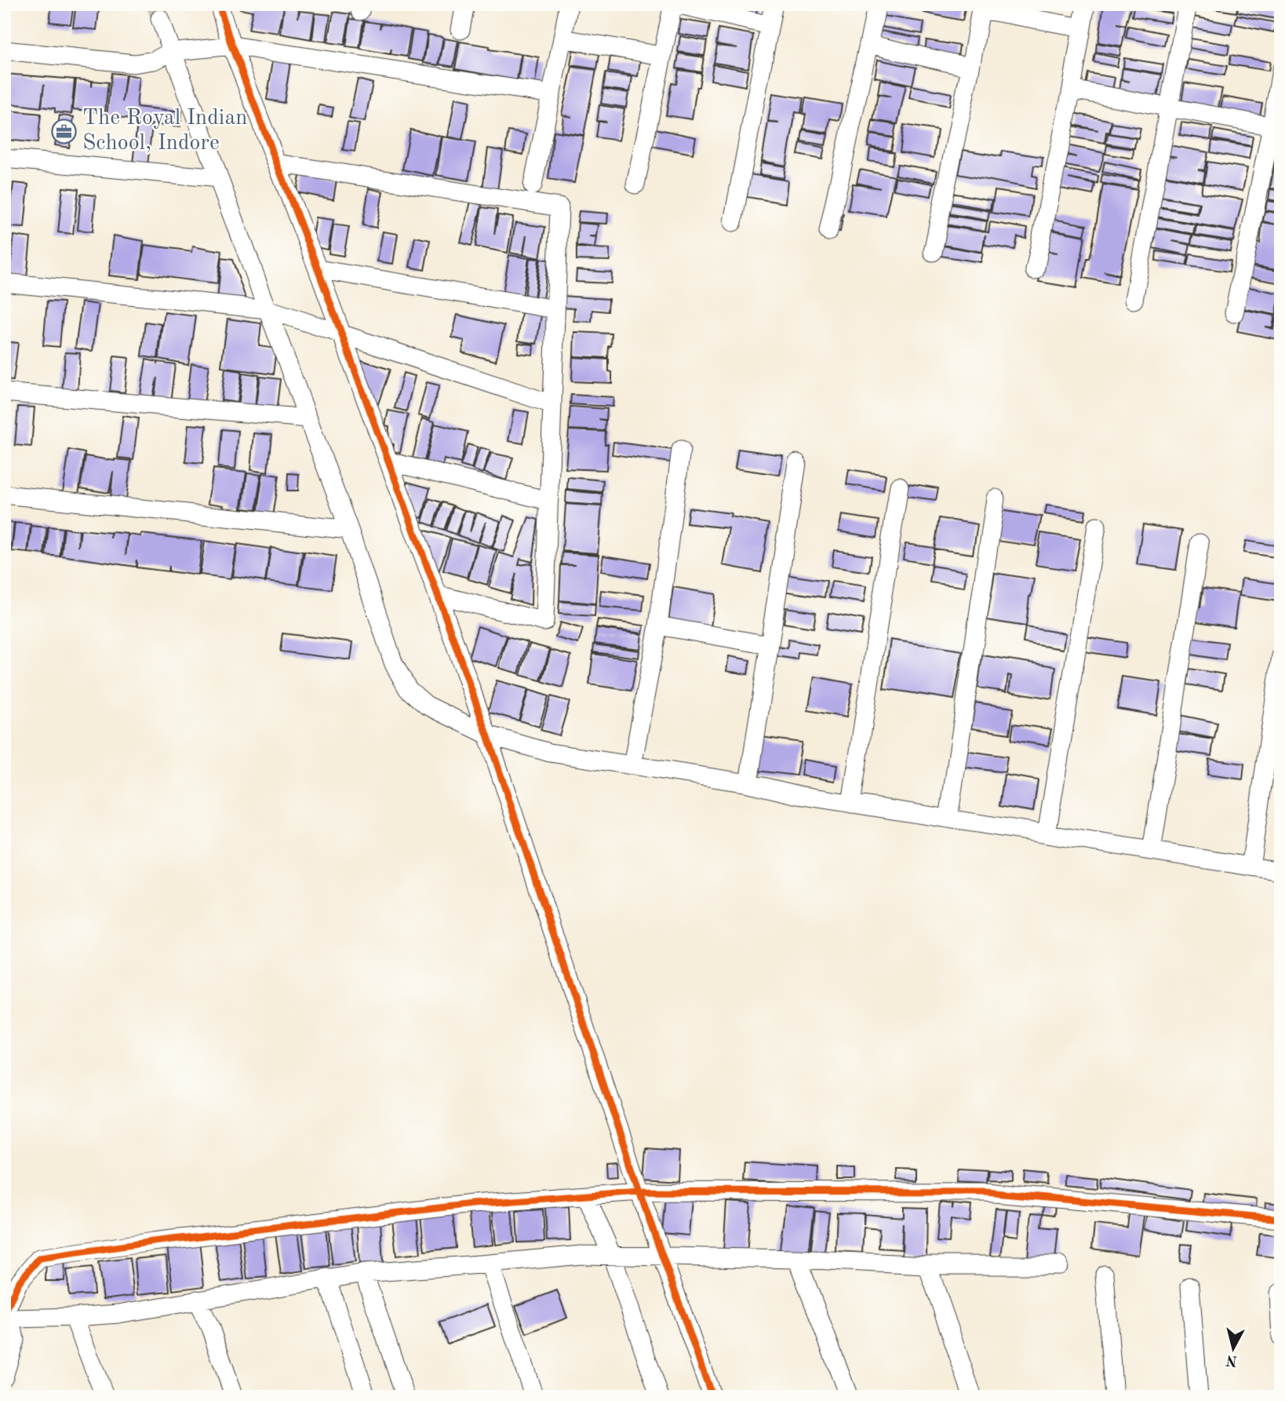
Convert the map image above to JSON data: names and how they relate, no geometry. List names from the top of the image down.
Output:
{
  "places": {
    "office": ["The Royal Indian School, Indore"]
  },
  "north": "bottom"
}
